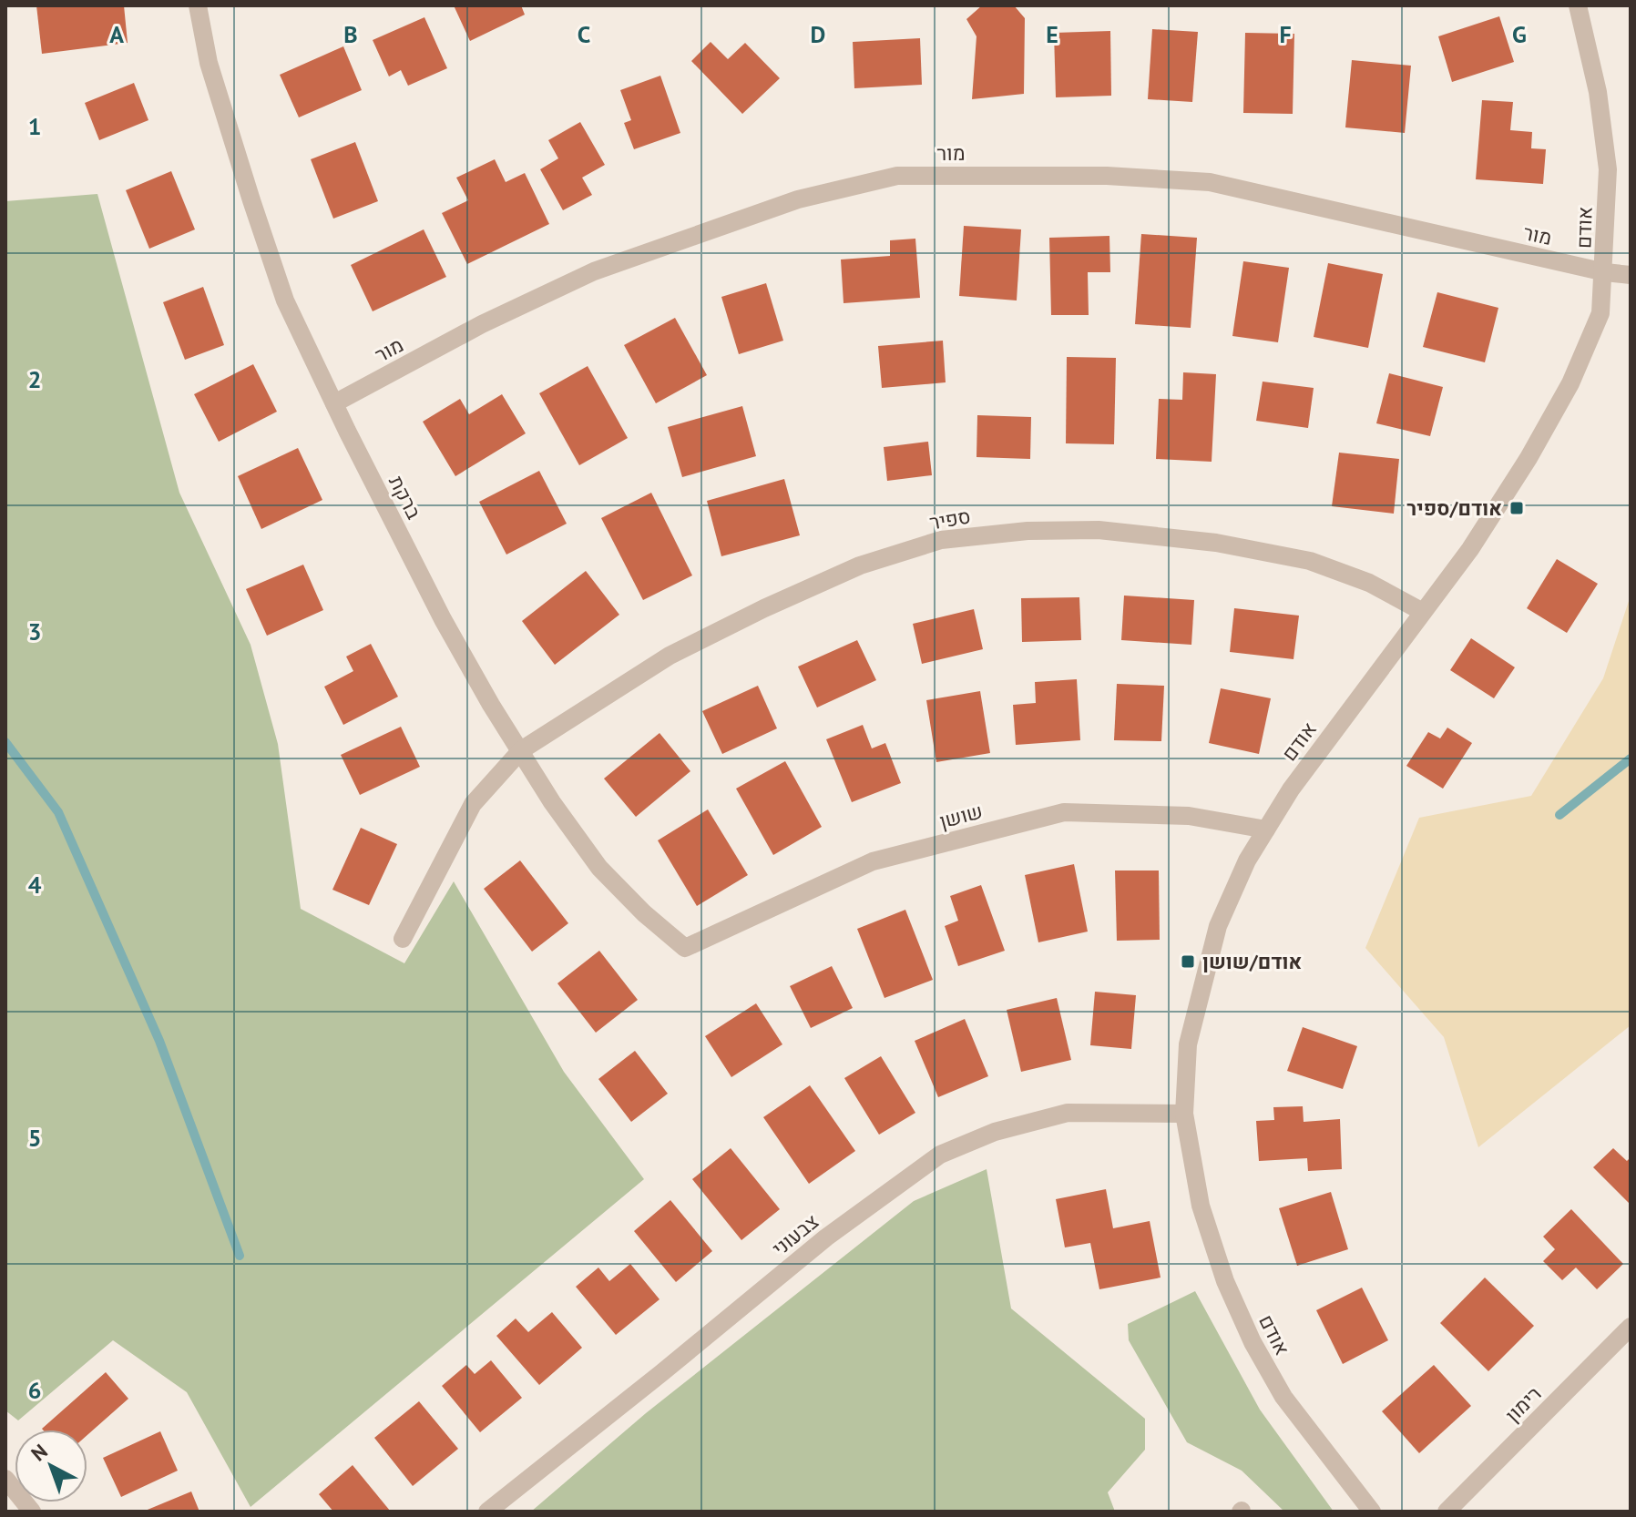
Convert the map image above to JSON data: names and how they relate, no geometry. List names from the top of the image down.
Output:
{
  "streets": {
    "street": [
      "מור",
      "אודם",
      "ברקת",
      "ספיר",
      "שושן",
      "צבעוני",
      "רימון"
    ]
  },
  "crossings": [
    ["מור", "אודם"],
    ["מור", "ברקת"],
    ["אודם", "ספיר"],
    ["אודם", "שושן"],
    ["אודם", "צבעוני"],
    ["ברקת", "ספיר"],
    ["ברקת", "שושן"]
  ],
  "places": {
    "transit": ["אודם/ספיר", "אודם/שושן"]
  },
  "north": "top left",
  "grid": {
    "columns": [
      "A",
      "B",
      "C",
      "D",
      "E",
      "F",
      "G"
    ],
    "rows": [
      "1",
      "2",
      "3",
      "4",
      "5",
      "6"
    ]
  }
}
